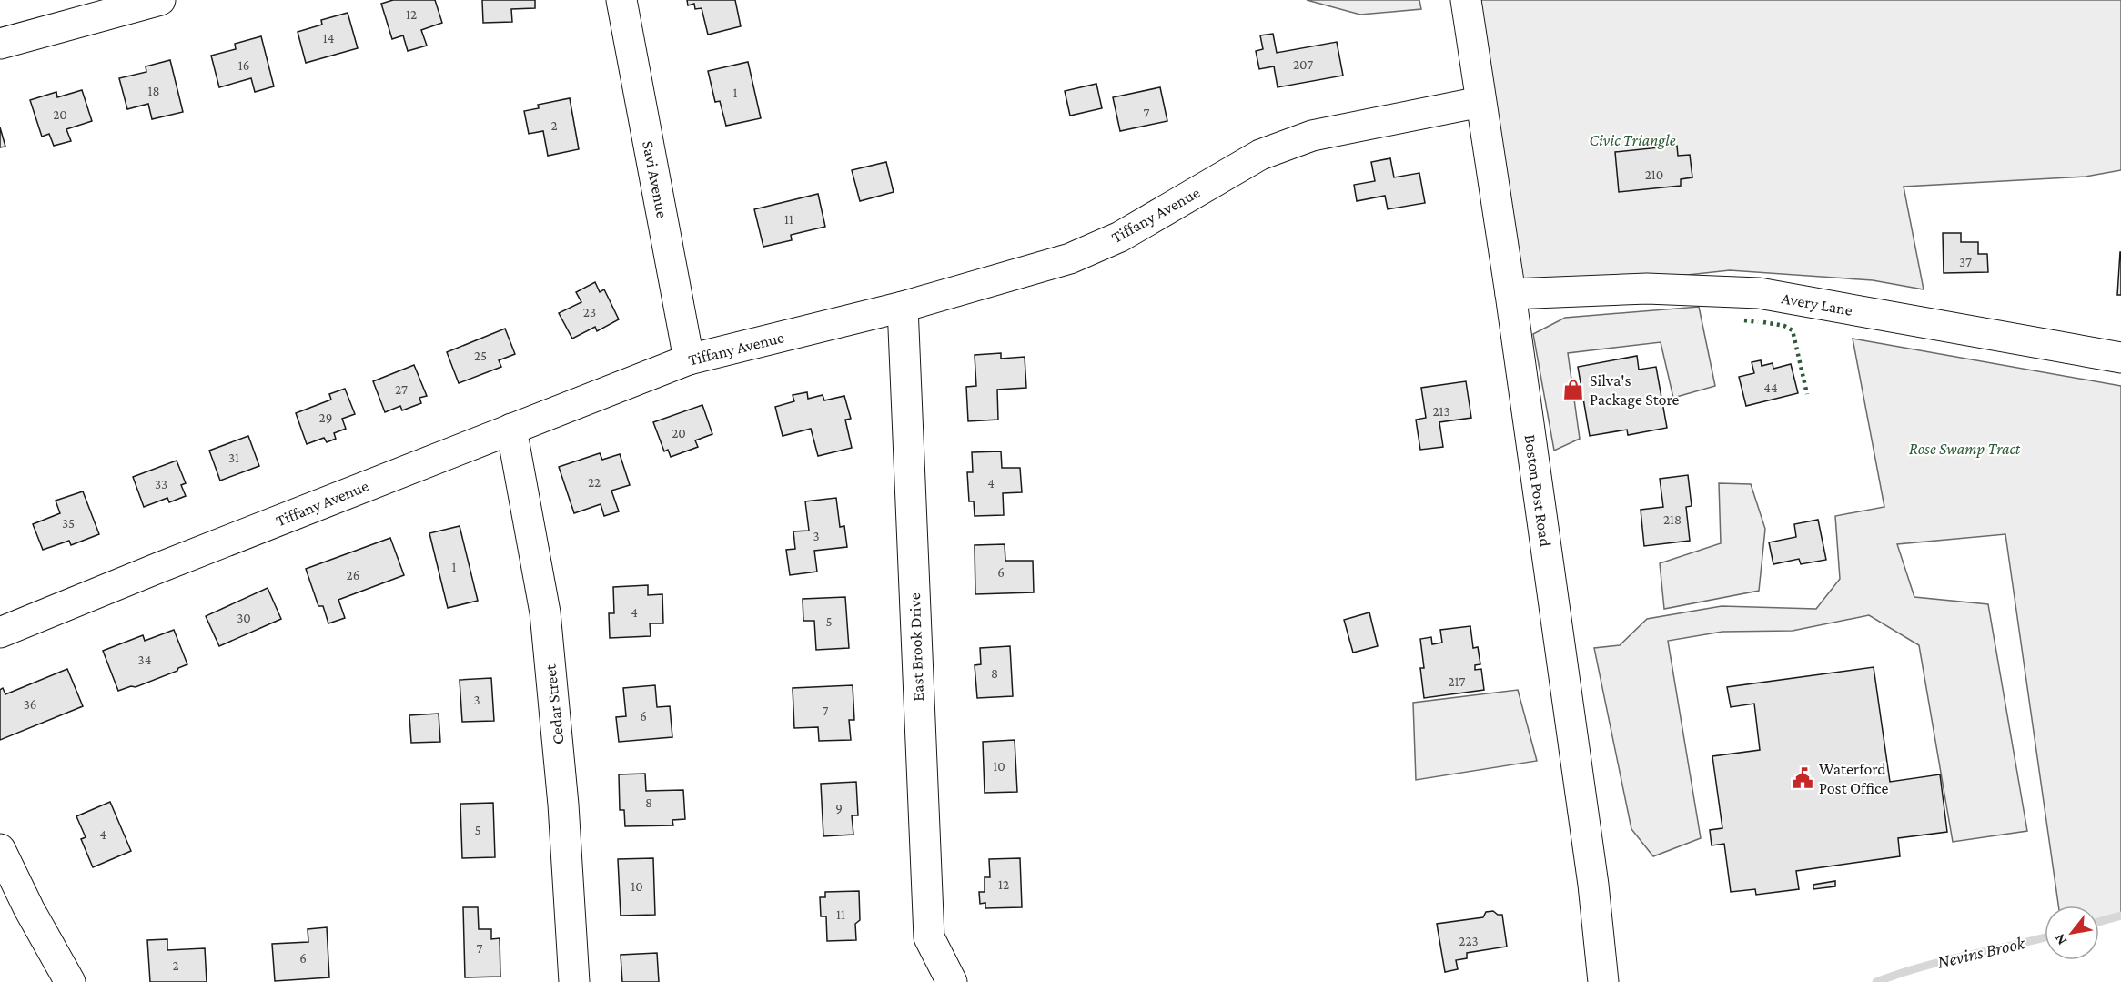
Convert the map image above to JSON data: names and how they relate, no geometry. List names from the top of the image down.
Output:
{
  "streets": {
    "street": [
      "Savi Avenue",
      "Tiffany Avenue",
      "Avery Lane",
      "Boston Post Road",
      "East Brook Drive",
      "Cedar Street"
    ]
  },
  "crossings": [
    ["Savi Avenue", "Tiffany Avenue"],
    ["Tiffany Avenue", "Boston Post Road"],
    ["Tiffany Avenue", "East Brook Drive"],
    ["Tiffany Avenue", "Cedar Street"],
    ["Avery Lane", "Boston Post Road"]
  ],
  "water": ["Nevins Brook"],
  "parks": ["Civic Triangle", "Rose Swamp Tract"],
  "places": {
    "shop": ["Silva's Package Store"],
    "public building": ["Waterford Post Office"]
  },
  "house_numbers": [
    "12",
    "14",
    "207",
    "16",
    "18",
    "1",
    "7",
    "20",
    "2",
    "210",
    "11",
    "37",
    "23",
    "25",
    "44",
    "27",
    "213",
    "29",
    "20",
    "31",
    "22",
    "4",
    "33",
    "218",
    "35",
    "3",
    "1",
    "6",
    "26",
    "4",
    "30",
    "5",
    "34",
    "8",
    "217",
    "3",
    "36",
    "7",
    "6",
    "10",
    "8",
    "9",
    "5",
    "4",
    "12",
    "10",
    "11",
    "223",
    "7",
    "6",
    "2"
  ],
  "north": "bottom left"
}
